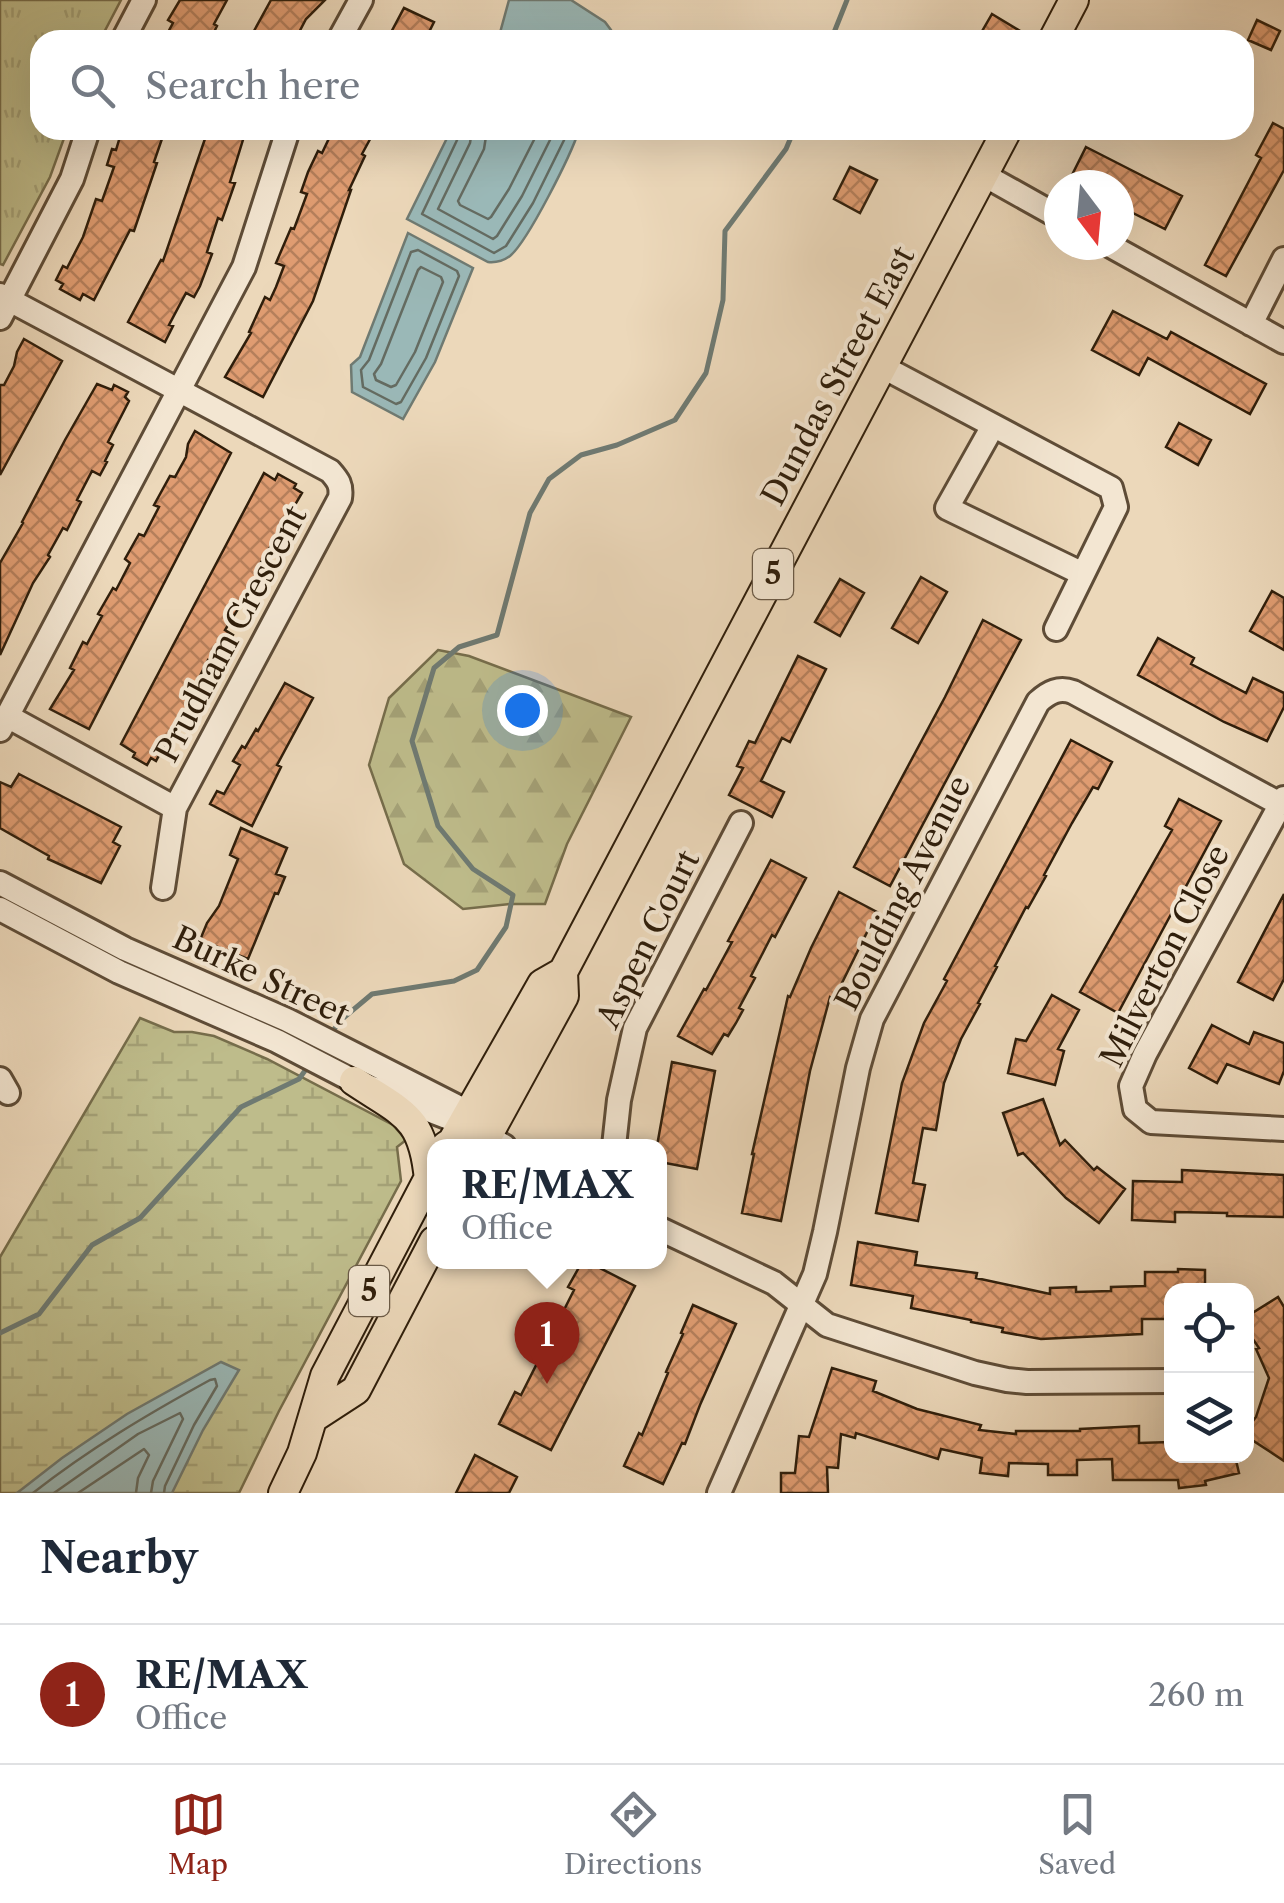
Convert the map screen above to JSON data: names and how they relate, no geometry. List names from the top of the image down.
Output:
{
  "streets": {
    "main road": ["Dundas Street East", "5"],
    "street": [
      "Prudham Crescent",
      "Boulding Avenue",
      "Aspen Court",
      "Milverton Close",
      "Burke Street"
    ]
  },
  "crossings": [
    ["Dundas Street East", "Burke Street"],
    ["Boulding Avenue", "Milverton Close"]
  ],
  "north": "bottom",
  "page": {
    "search": "Search here",
    "popup": ["RE/MAX", "Office"],
    "pins": "1",
    "heading": "Nearby",
    "list": [
      {
        "mark": "1",
        "name": "RE/MAX",
        "note": "Office",
        "value": "260 m"
      }
    ],
    "nav": ["Map", "Directions", "Saved"]
  }
}
